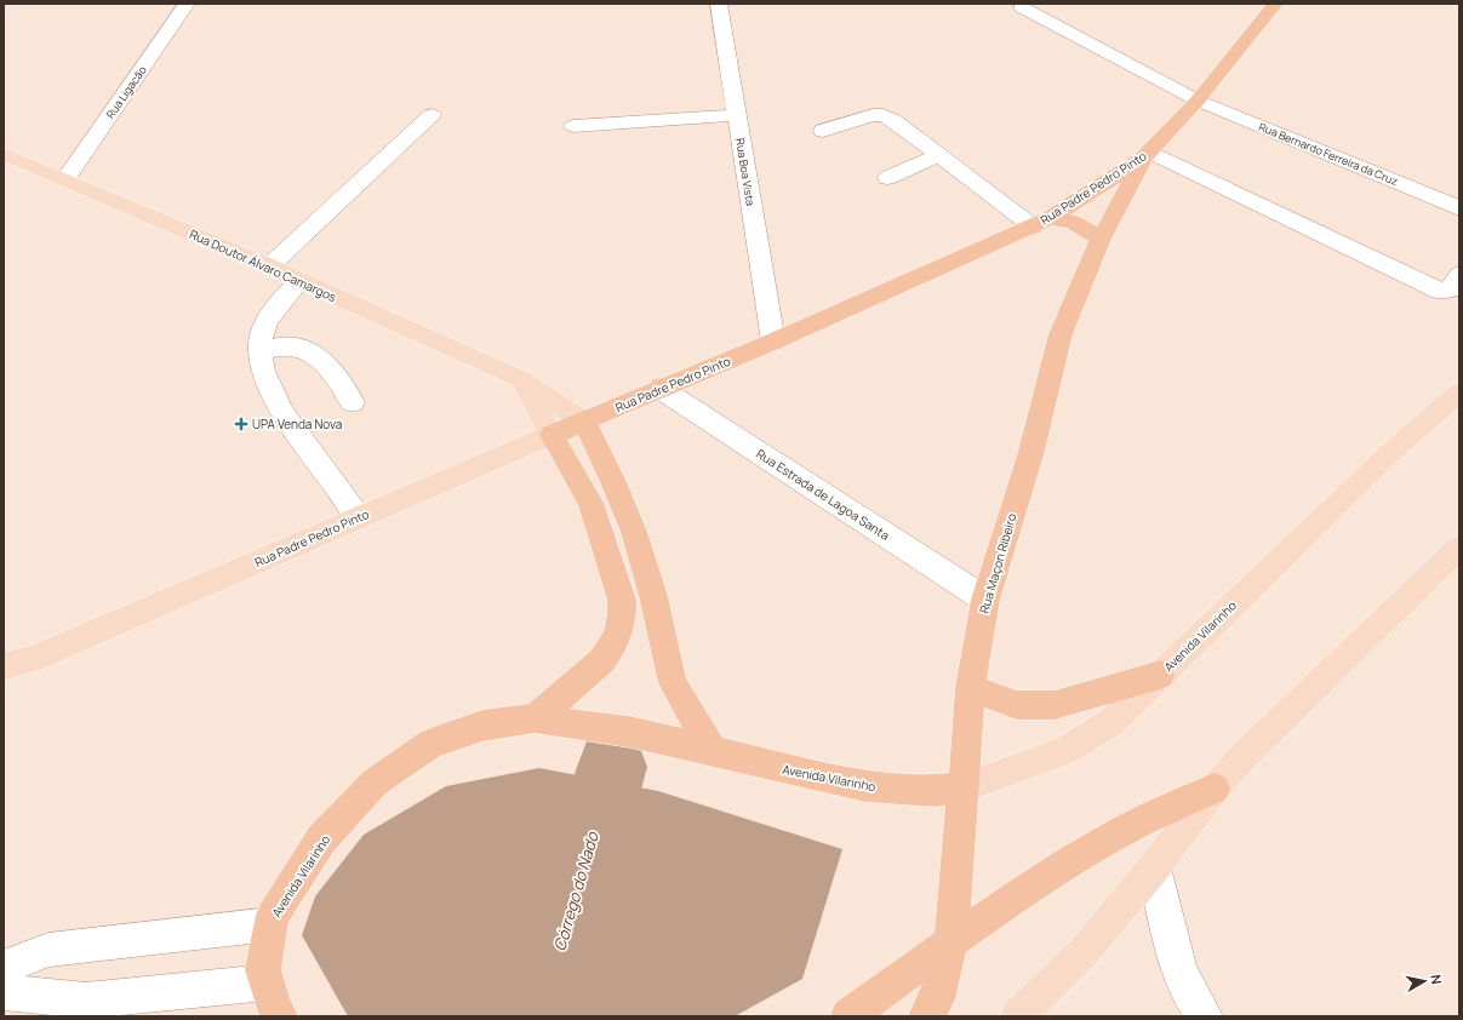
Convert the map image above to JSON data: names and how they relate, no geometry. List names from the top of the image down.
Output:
{
  "streets": {
    "highway": ["Rua Padre Pedro Pinto", "Rua Maçon Ribeiro", "Avenida Vilarinho"],
    "main road": ["Rua Doutor Álvaro Camargos"],
    "street": [
      "Rua Ligacão",
      "Rua Bernardo Ferreira da Cruz",
      "Rua Boa Vista",
      "Rua Estrada de Lagoa Santa"
    ]
  },
  "crossings": [
    ["Rua Ligacão", "Rua Doutor Álvaro Camargos"],
    ["Rua Bernardo Ferreira da Cruz", "Rua Padre Pedro Pinto"],
    ["Rua Boa Vista", "Rua Padre Pedro Pinto"],
    ["Rua Padre Pedro Pinto", "Rua Doutor Álvaro Camargos"],
    ["Rua Padre Pedro Pinto", "Rua Estrada de Lagoa Santa"],
    ["Rua Padre Pedro Pinto", "Rua Maçon Ribeiro"],
    ["Rua Estrada de Lagoa Santa", "Rua Maçon Ribeiro"],
    ["Rua Maçon Ribeiro", "Avenida Vilarinho"]
  ],
  "water": ["Córrego do Nado"],
  "places": {
    "health": ["UPA Venda Nova"]
  },
  "north": "right"
}
